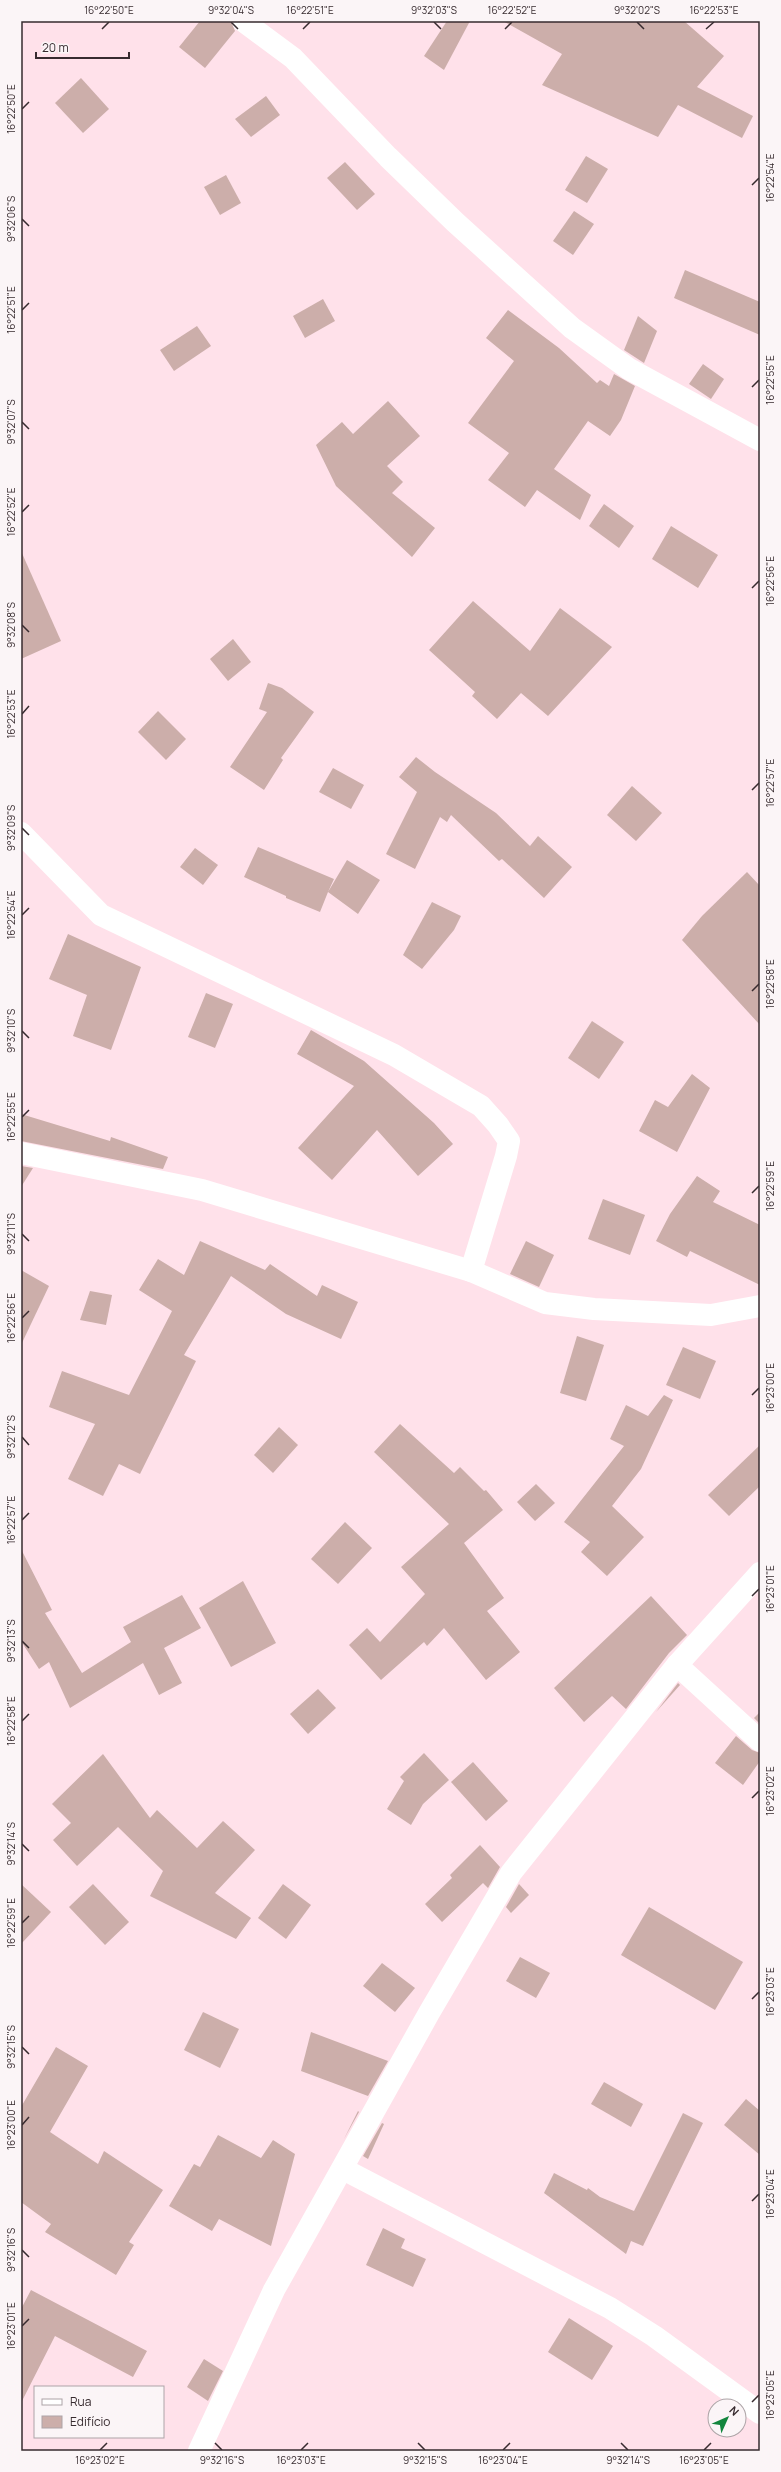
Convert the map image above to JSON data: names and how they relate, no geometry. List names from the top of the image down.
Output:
{
  "legend": ["Rua", "Edifício"],
  "scale_bar": "20 m",
  "north": "top right",
  "coordinates": [
    "16°22'50\"E",
    "9°32'04\"S",
    "16°22'51\"E",
    "9°32'03\"S",
    "16°22'52\"E",
    "9°32'02\"S",
    "16°22'53\"E",
    "16°22'54\"E",
    "9°32'06\"S",
    "16°22'55\"E",
    "9°32'07\"S",
    "16°22'56\"E",
    "9°32'08\"S",
    "16°22'57\"E",
    "9°32'09\"S",
    "16°22'58\"E",
    "9°32'10\"S",
    "16°22'59\"E",
    "9°32'11\"S",
    "16°23'00\"E",
    "9°32'12\"S",
    "16°23'01\"E",
    "9°32'13\"S",
    "16°23'02\"E",
    "9°32'14\"S",
    "16°23'03\"E",
    "9°32'15\"S",
    "16°23'04\"E",
    "9°32'16\"S",
    "16°23'05\"E"
  ]
}
